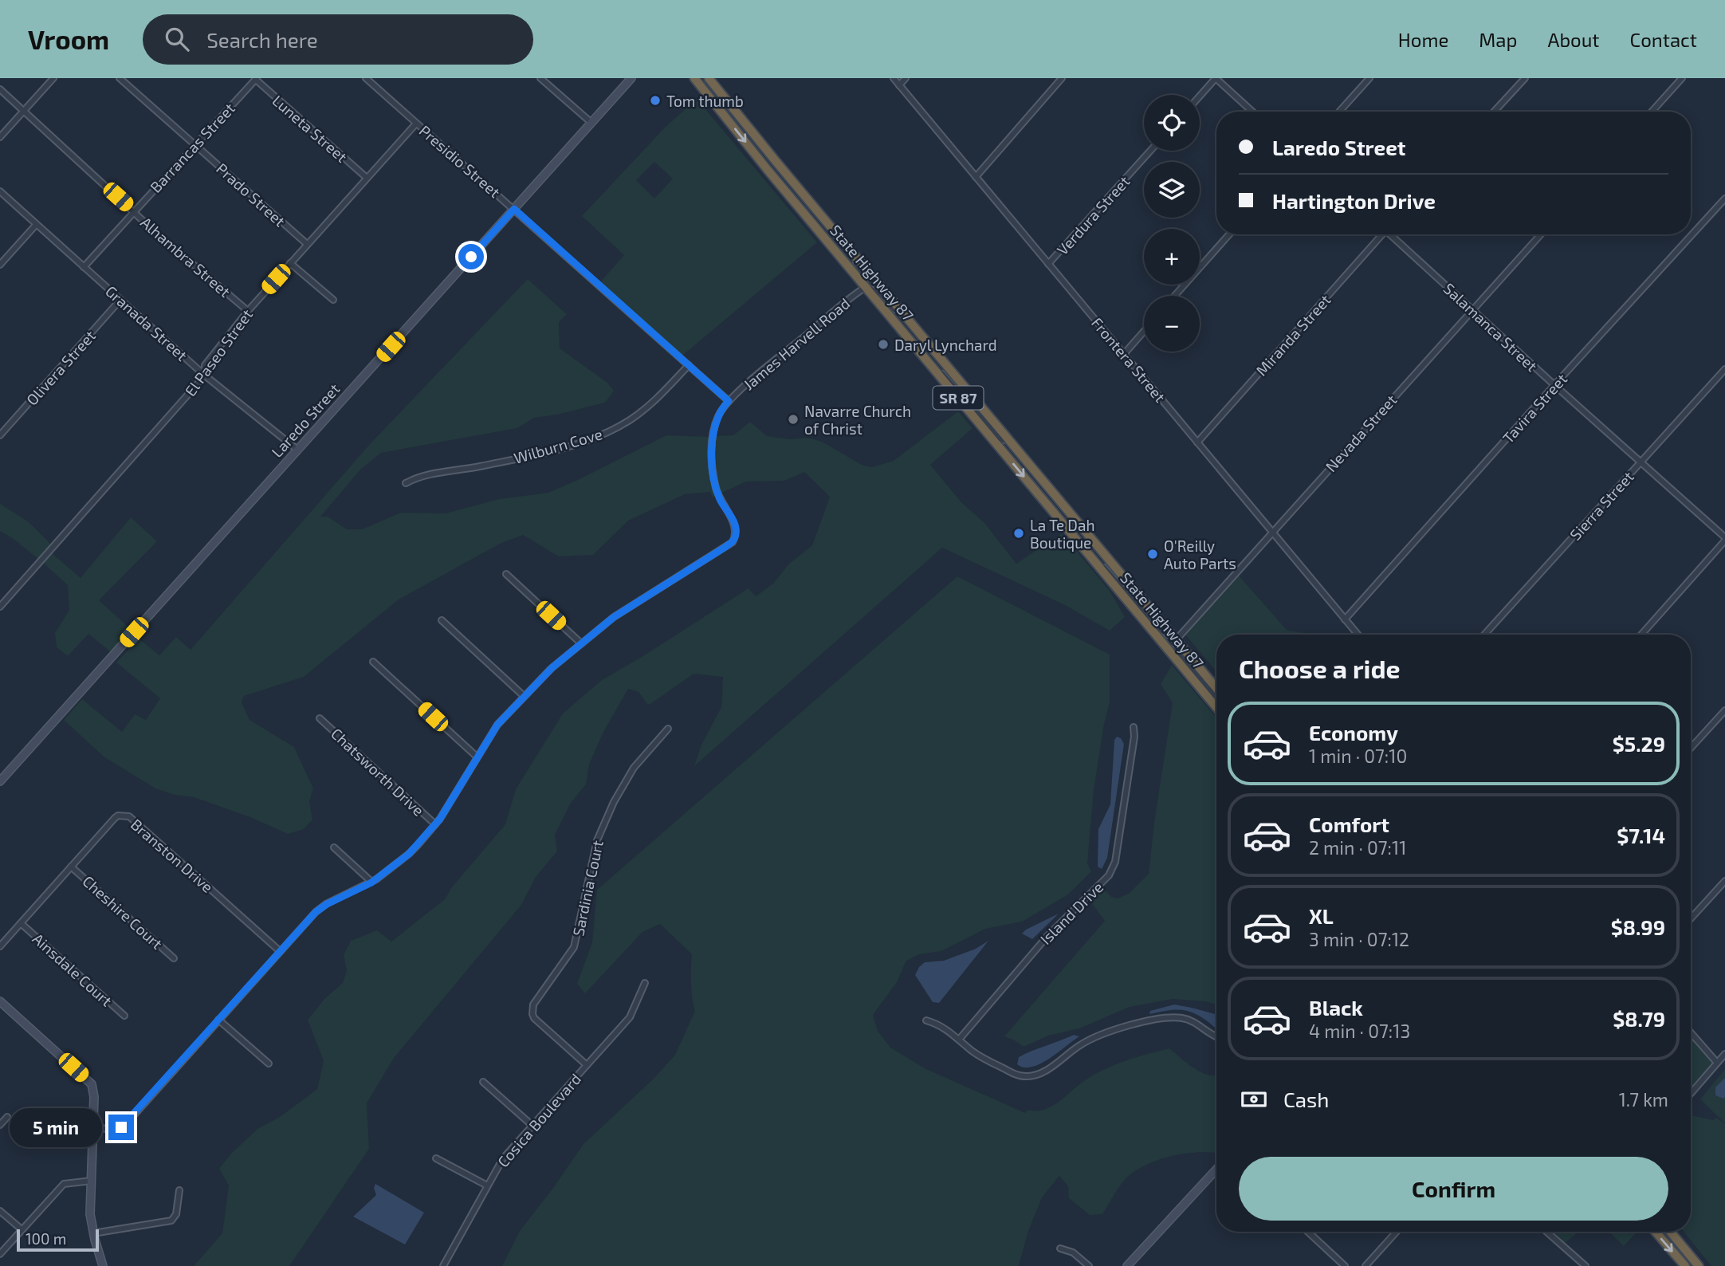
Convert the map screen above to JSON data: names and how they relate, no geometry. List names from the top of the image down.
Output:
{
  "streets": {
    "highway": ["State Highway 87", "SR 87"],
    "street": [
      "Luneta Street",
      "Barrancas Street",
      "Presidio Street",
      "Prado Street",
      "Verdura Street",
      "Alhambra Street",
      "Granada Street",
      "Salamanca Street",
      "Miranda Street",
      "James Harvell Road",
      "El Paseo Street",
      "Frontera Street",
      "Olivera Street",
      "Tavira Street",
      "Laredo Street",
      "Nevada Street",
      "Wilburn Cove",
      "Sierra Street",
      "Chatsworth Drive",
      "Branston Drive",
      "Sardinia Court",
      "Cheshire Court",
      "Island Drive",
      "Ainsdale Court",
      "Cosica Boulevard"
    ]
  },
  "crossings": [
    ["Luneta Street", "Barrancas Street"],
    ["Luneta Street", "El Paseo Street"],
    ["Barrancas Street", "Prado Street"],
    ["Barrancas Street", "Alhambra Street"],
    ["Barrancas Street", "Granada Street"],
    ["Presidio Street", "James Harvell Road"],
    ["Presidio Street", "El Paseo Street"],
    ["Presidio Street", "Laredo Street"],
    ["Presidio Street", "Wilburn Cove"],
    ["Prado Street", "El Paseo Street"],
    ["Verdura Street", "Frontera Street"],
    ["Alhambra Street", "El Paseo Street"],
    ["State Highway 87", "James Harvell Road"],
    ["Granada Street", "El Paseo Street"],
    ["Granada Street", "Olivera Street"],
    ["Granada Street", "Laredo Street"],
    ["Salamanca Street", "Tavira Street"],
    ["Salamanca Street", "Nevada Street"],
    ["Salamanca Street", "Sierra Street"],
    ["Miranda Street", "Frontera Street"],
    ["Frontera Street", "Tavira Street"],
    ["Frontera Street", "Nevada Street"],
    ["SR 87", "Nevada Street"],
    ["Branston Drive", "Cheshire Court"],
    ["Branston Drive", "Ainsdale Court"],
    ["Sardinia Court", "Cosica Boulevard"]
  ],
  "places": [
    "Tom thumb",
    "Daryl Lynchard",
    "Navarre Church of Christ",
    "La Te Dah Boutique",
    "O'Reilly Auto Parts"
  ],
  "scale_bar": "100 m",
  "page": {
    "header": "Vroom",
    "search": "Search here",
    "nav": [
      "Home",
      "Map",
      "About",
      "Contact"
    ],
    "map_buttons": ["+", "−"],
    "banner": ["Laredo Street", "Hartington Drive"],
    "heading": "Choose a ride",
    "list": [
      {
        "name": "Economy",
        "note": "1 min · 07:10",
        "value": "$5.29"
      },
      {
        "name": "Comfort",
        "note": "2 min · 07:11",
        "value": "$7.14"
      },
      {
        "name": "XL",
        "note": "3 min · 07:12",
        "value": "$8.99"
      },
      {
        "name": "Black",
        "note": "4 min · 07:13",
        "value": "$8.79"
      }
    ],
    "pay": ["Cash", "1.7 km"],
    "bubble": "5 min",
    "buttons": "Confirm",
    "scale": "100 m"
  }
}
